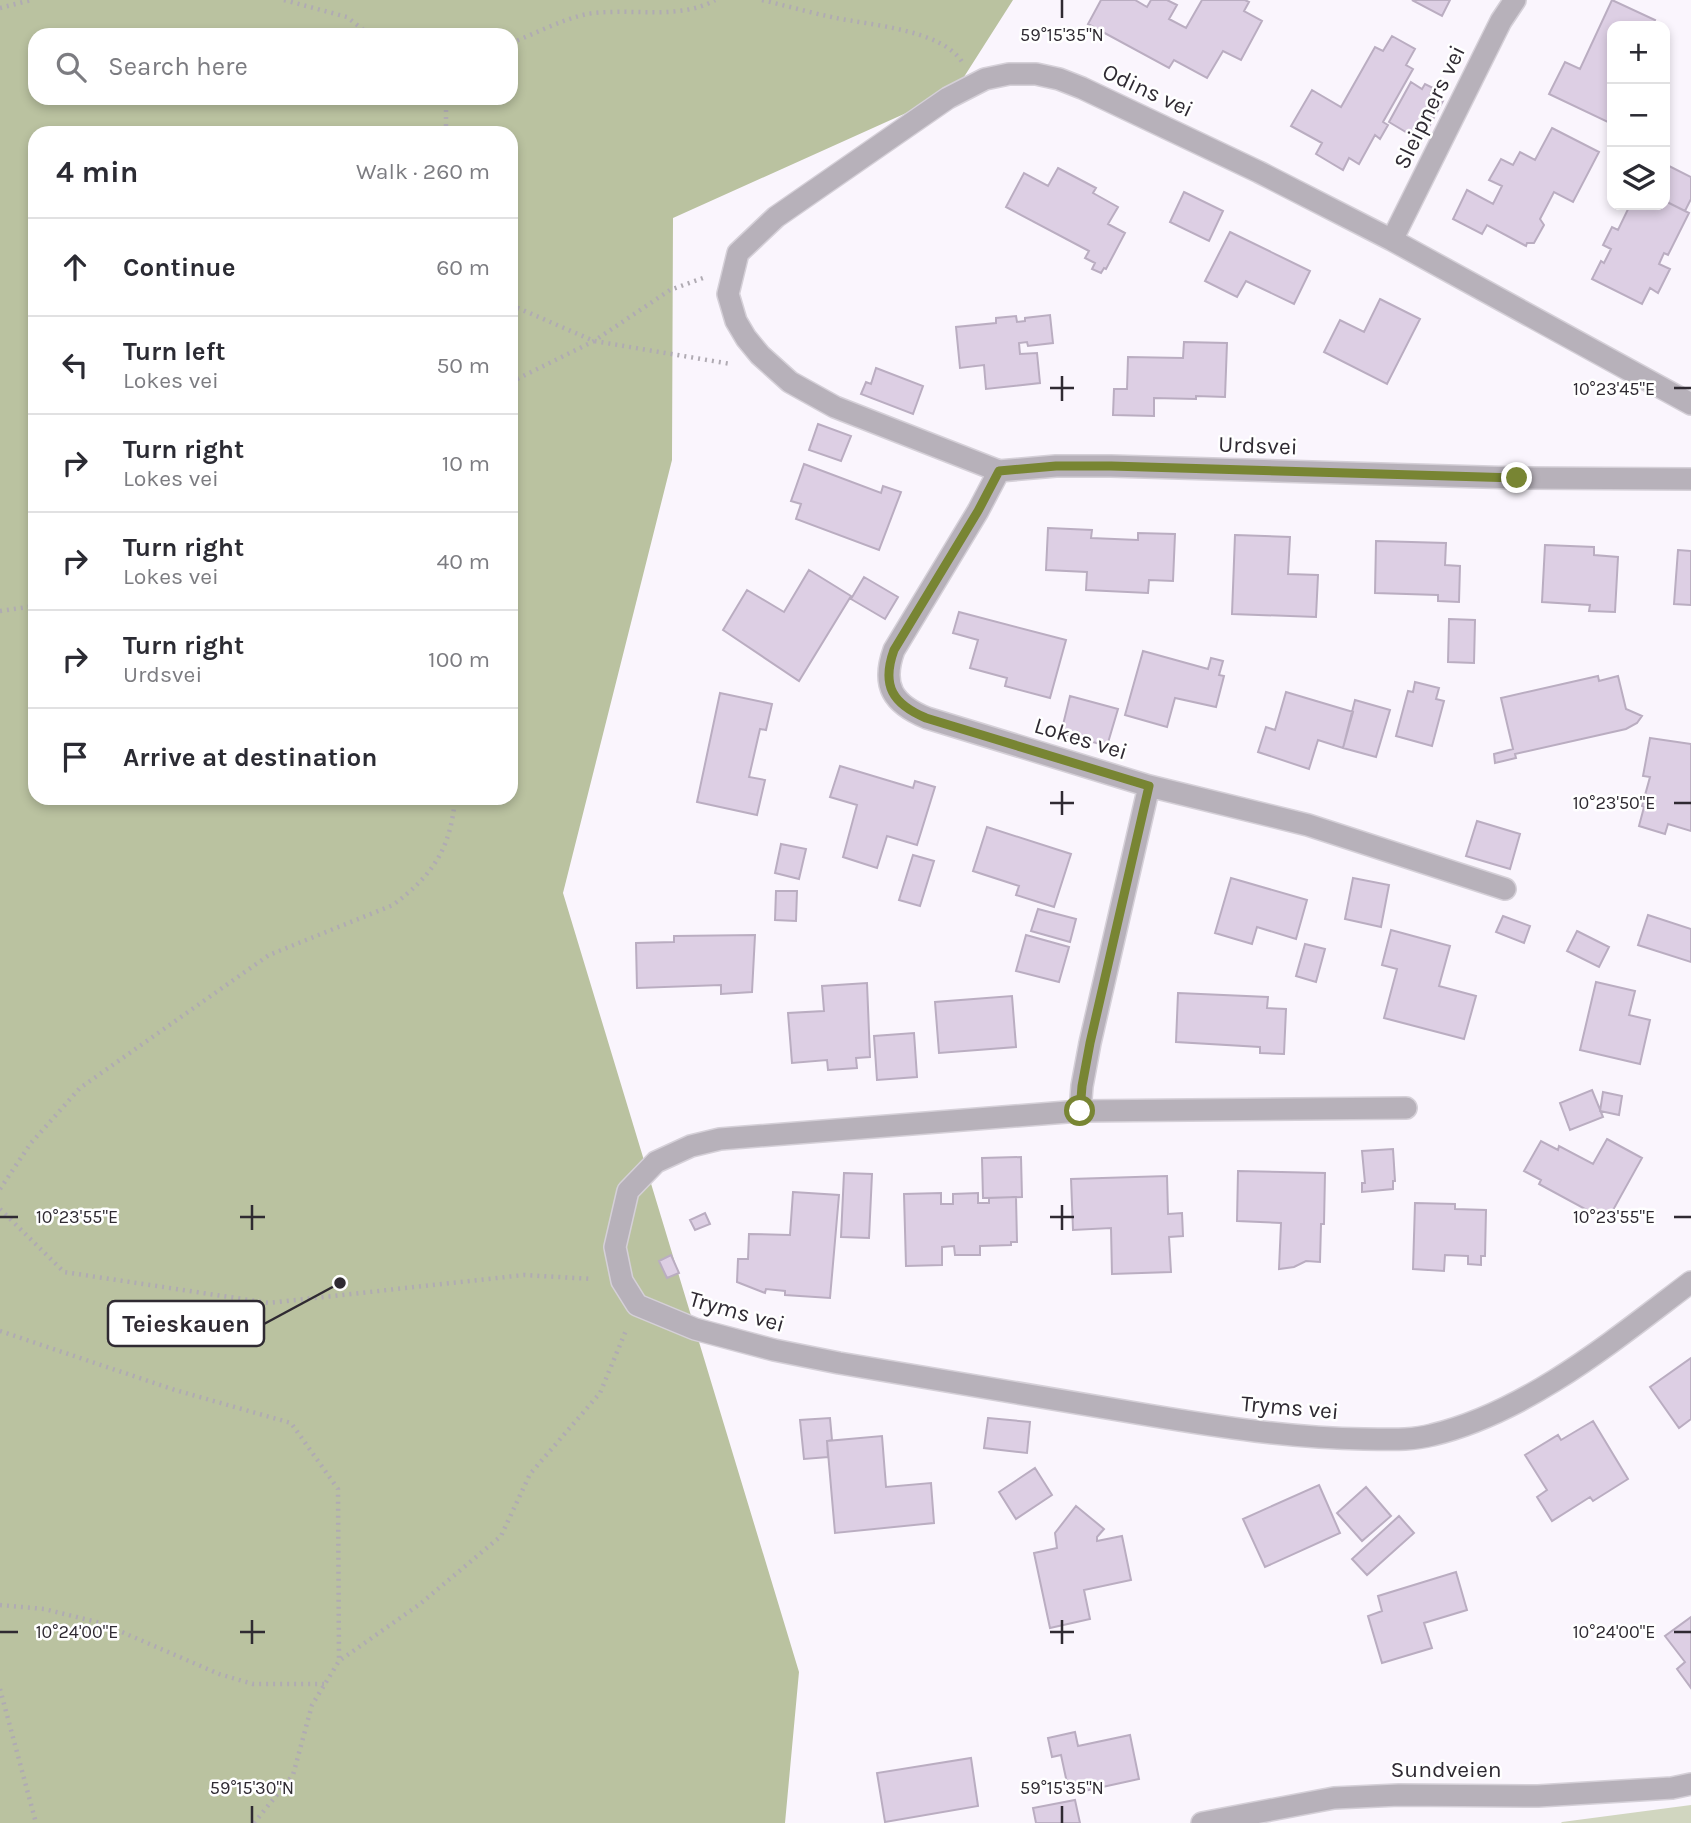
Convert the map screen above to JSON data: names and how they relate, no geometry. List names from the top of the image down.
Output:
{
  "streets": {
    "street": [
      "Odins vei",
      "Sleipners vei",
      "Urdsvei",
      "Lokes vei",
      "Tryms vei",
      "Sundveien"
    ]
  },
  "crossings": [
    ["Odins vei", "Sleipners vei"],
    ["Odins vei", "Urdsvei"],
    ["Urdsvei", "Lokes vei"]
  ],
  "places": ["Teieskauen"],
  "page": {
    "map_buttons": ["+", "−"],
    "search": "Search here",
    "heading": ["4 min", "Walk · 260 m"],
    "list": [
      ["Continue", "60 m"],
      ["Turn left", "Lokes vei", "50 m"],
      ["Turn right", "Lokes vei", "10 m"],
      ["Turn right", "Lokes vei", "40 m"],
      ["Turn right", "Urdsvei", "100 m"],
      "Arrive at destination"
    ]
  },
  "coordinates": [
    "59°15'35\"N",
    "10°23'45\"E",
    "10°23'50\"E",
    "10°23'55\"E",
    "10°24'00\"E",
    "59°15'30\"N"
  ]
}
